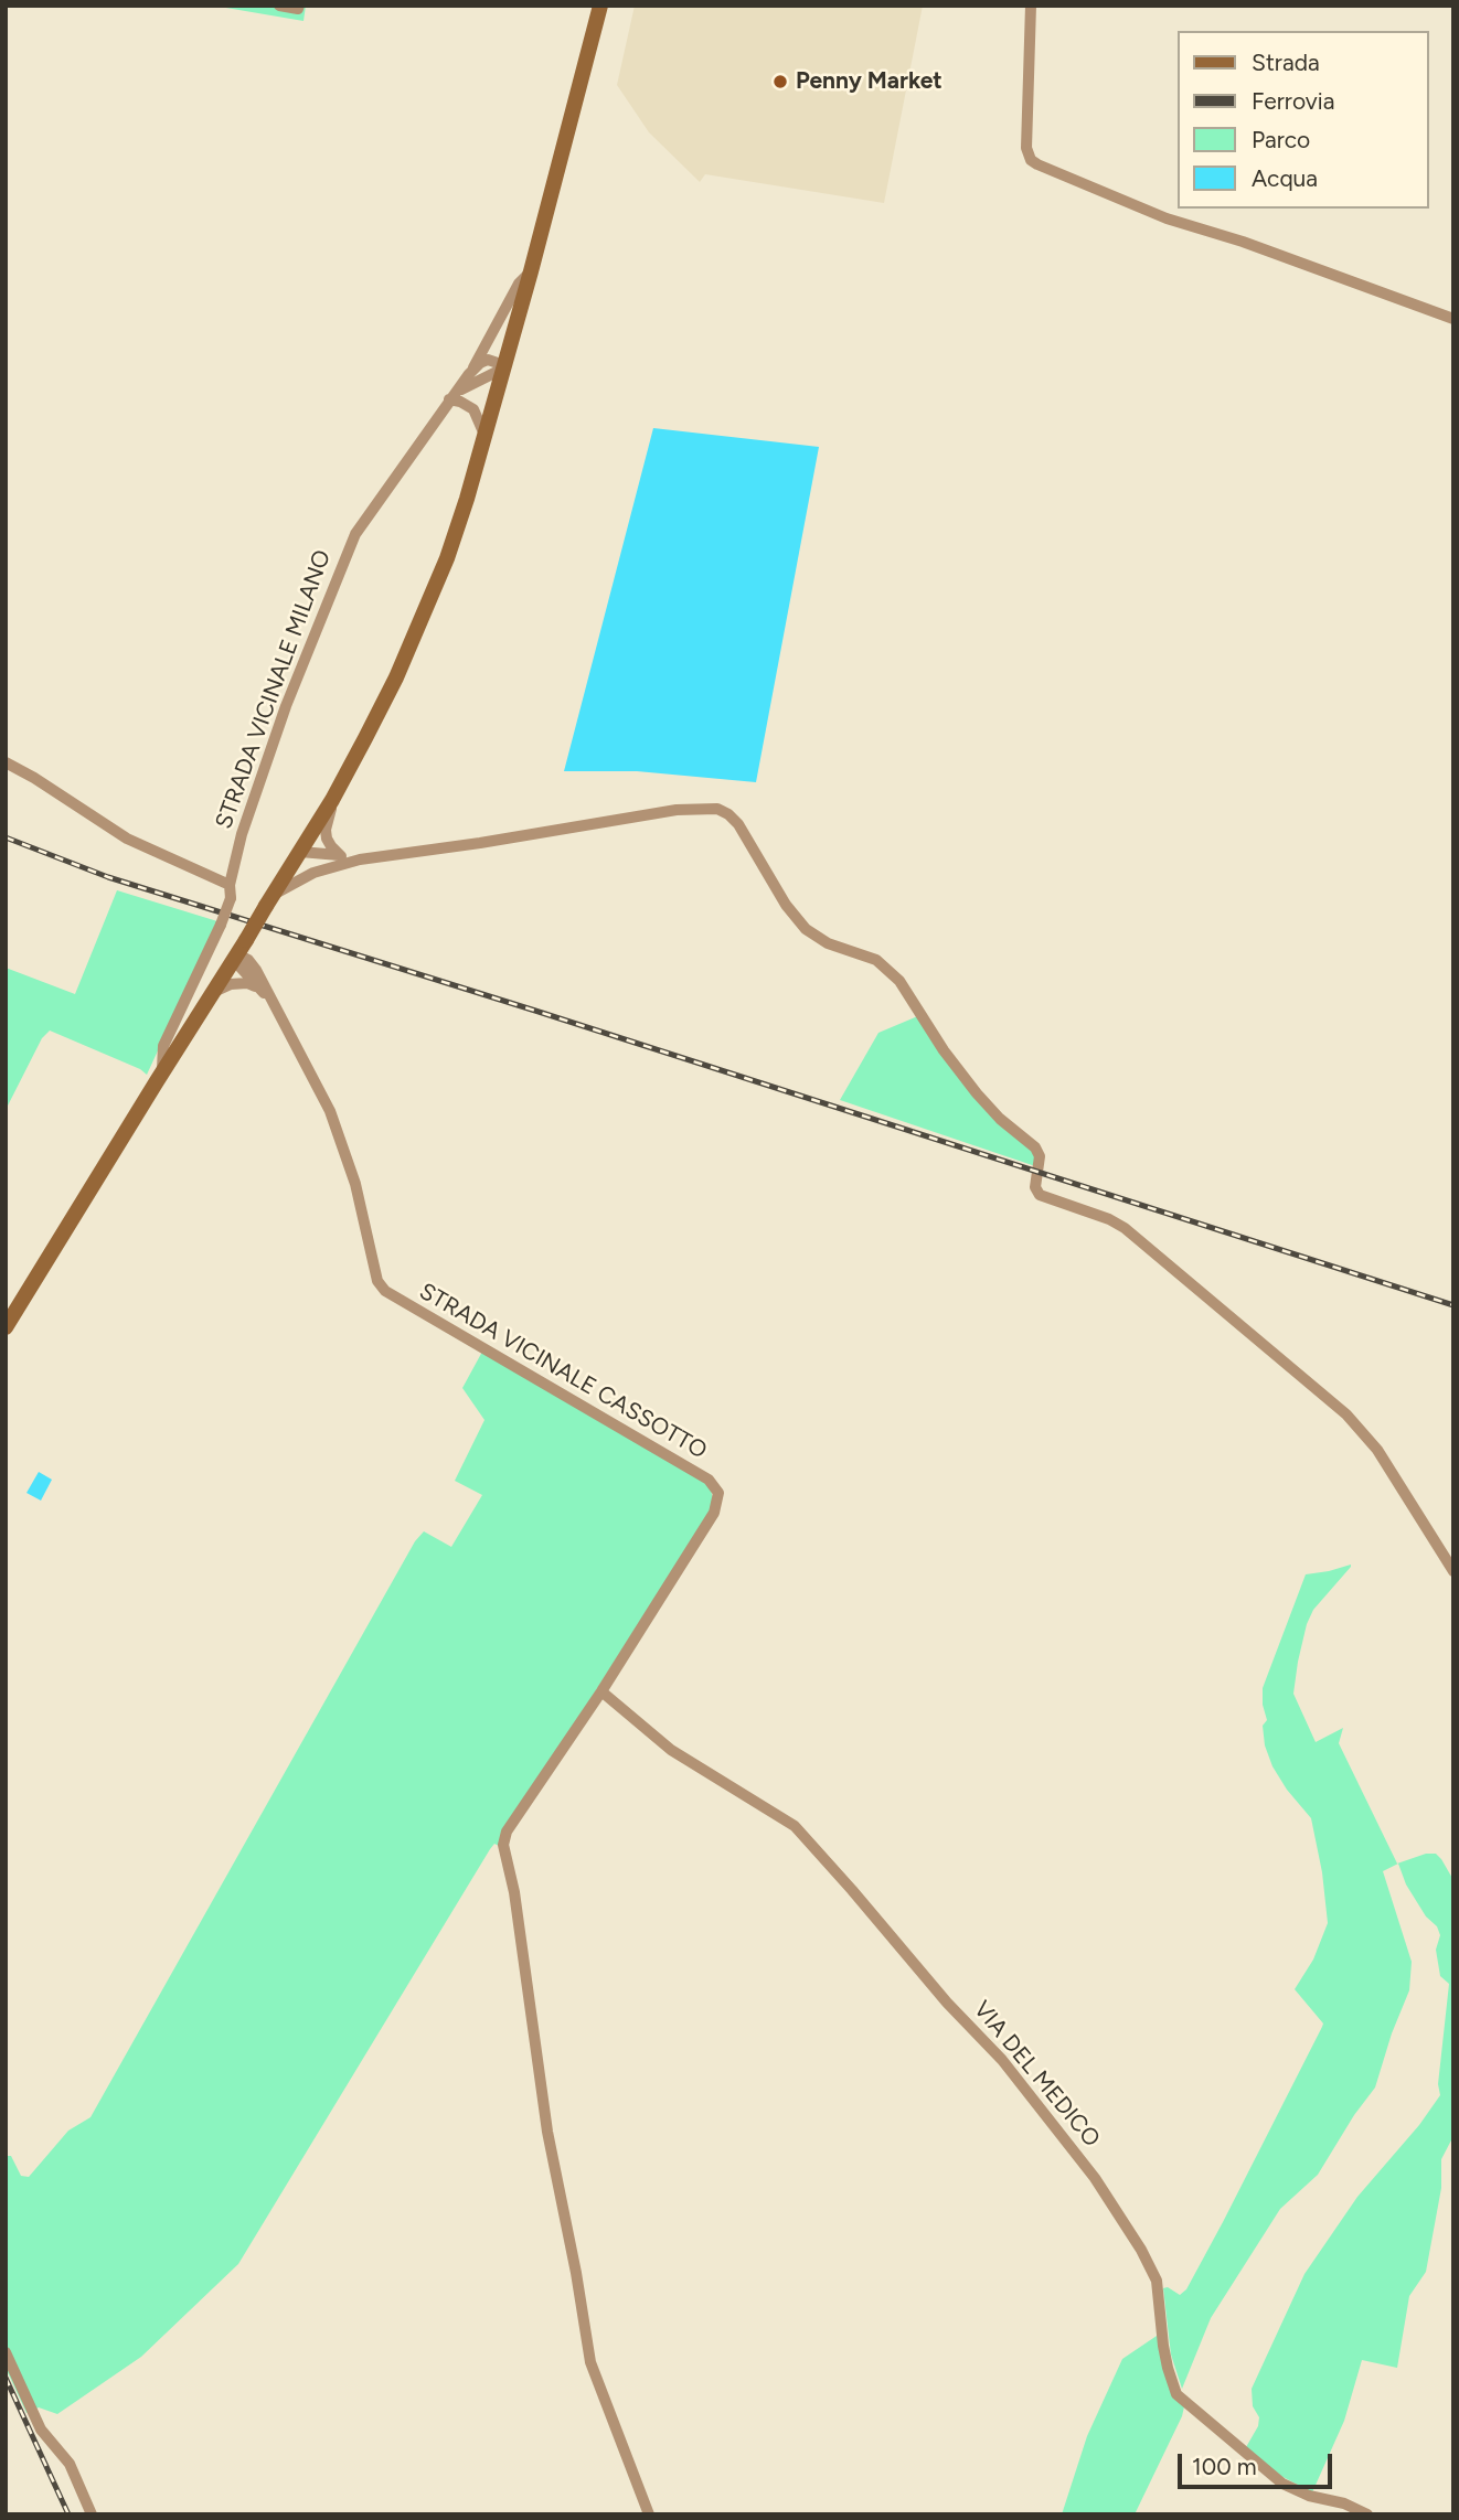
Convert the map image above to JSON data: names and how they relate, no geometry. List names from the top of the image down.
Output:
{
  "streets": {
    "street": ["STRADA VICINALE MILANO", "STRADA VICINALE CASSOTTO", "VIA DEL MEDICO"]
  },
  "crossings": [
    ["STRADA VICINALE CASSOTTO", "VIA DEL MEDICO"]
  ],
  "places": ["Penny Market"],
  "legend": [
    "Strada",
    "Ferrovia",
    "Parco",
    "Acqua"
  ],
  "scale_bar": "100 m"
}
